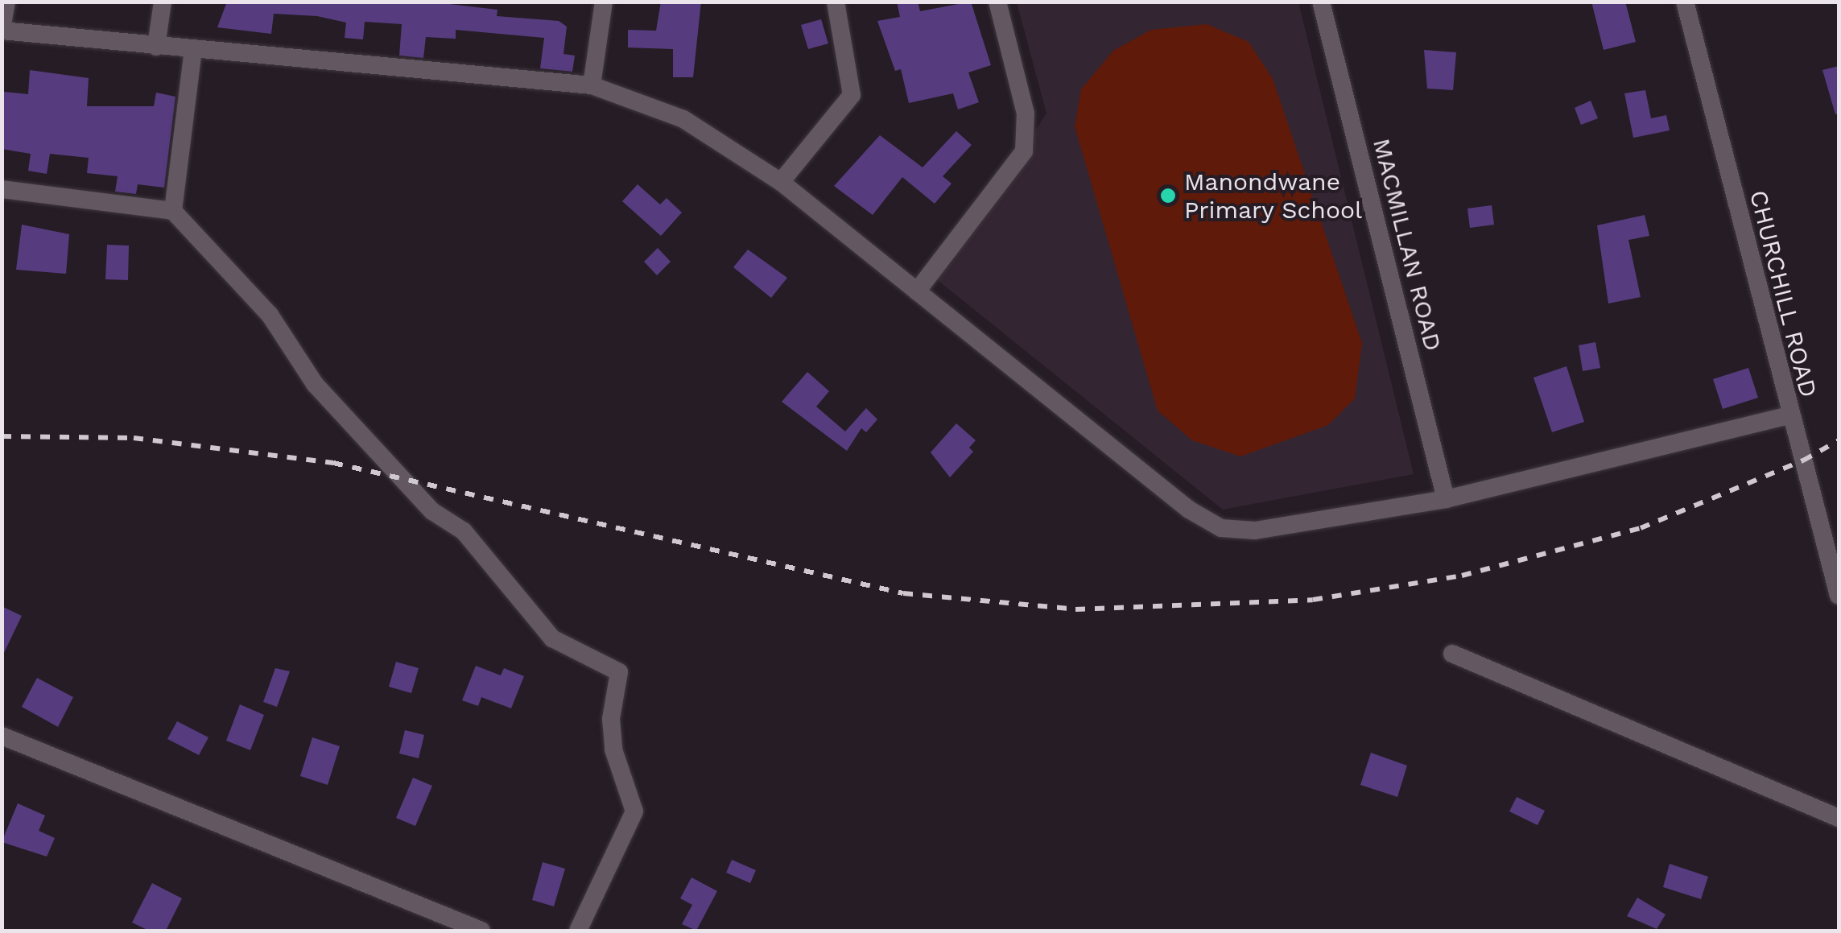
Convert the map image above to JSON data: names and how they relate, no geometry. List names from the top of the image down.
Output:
{
  "streets": {
    "street": ["MACMILLAN ROAD", "CHURCHILL ROAD"]
  },
  "places": ["Manondwane Primary School"]
}
